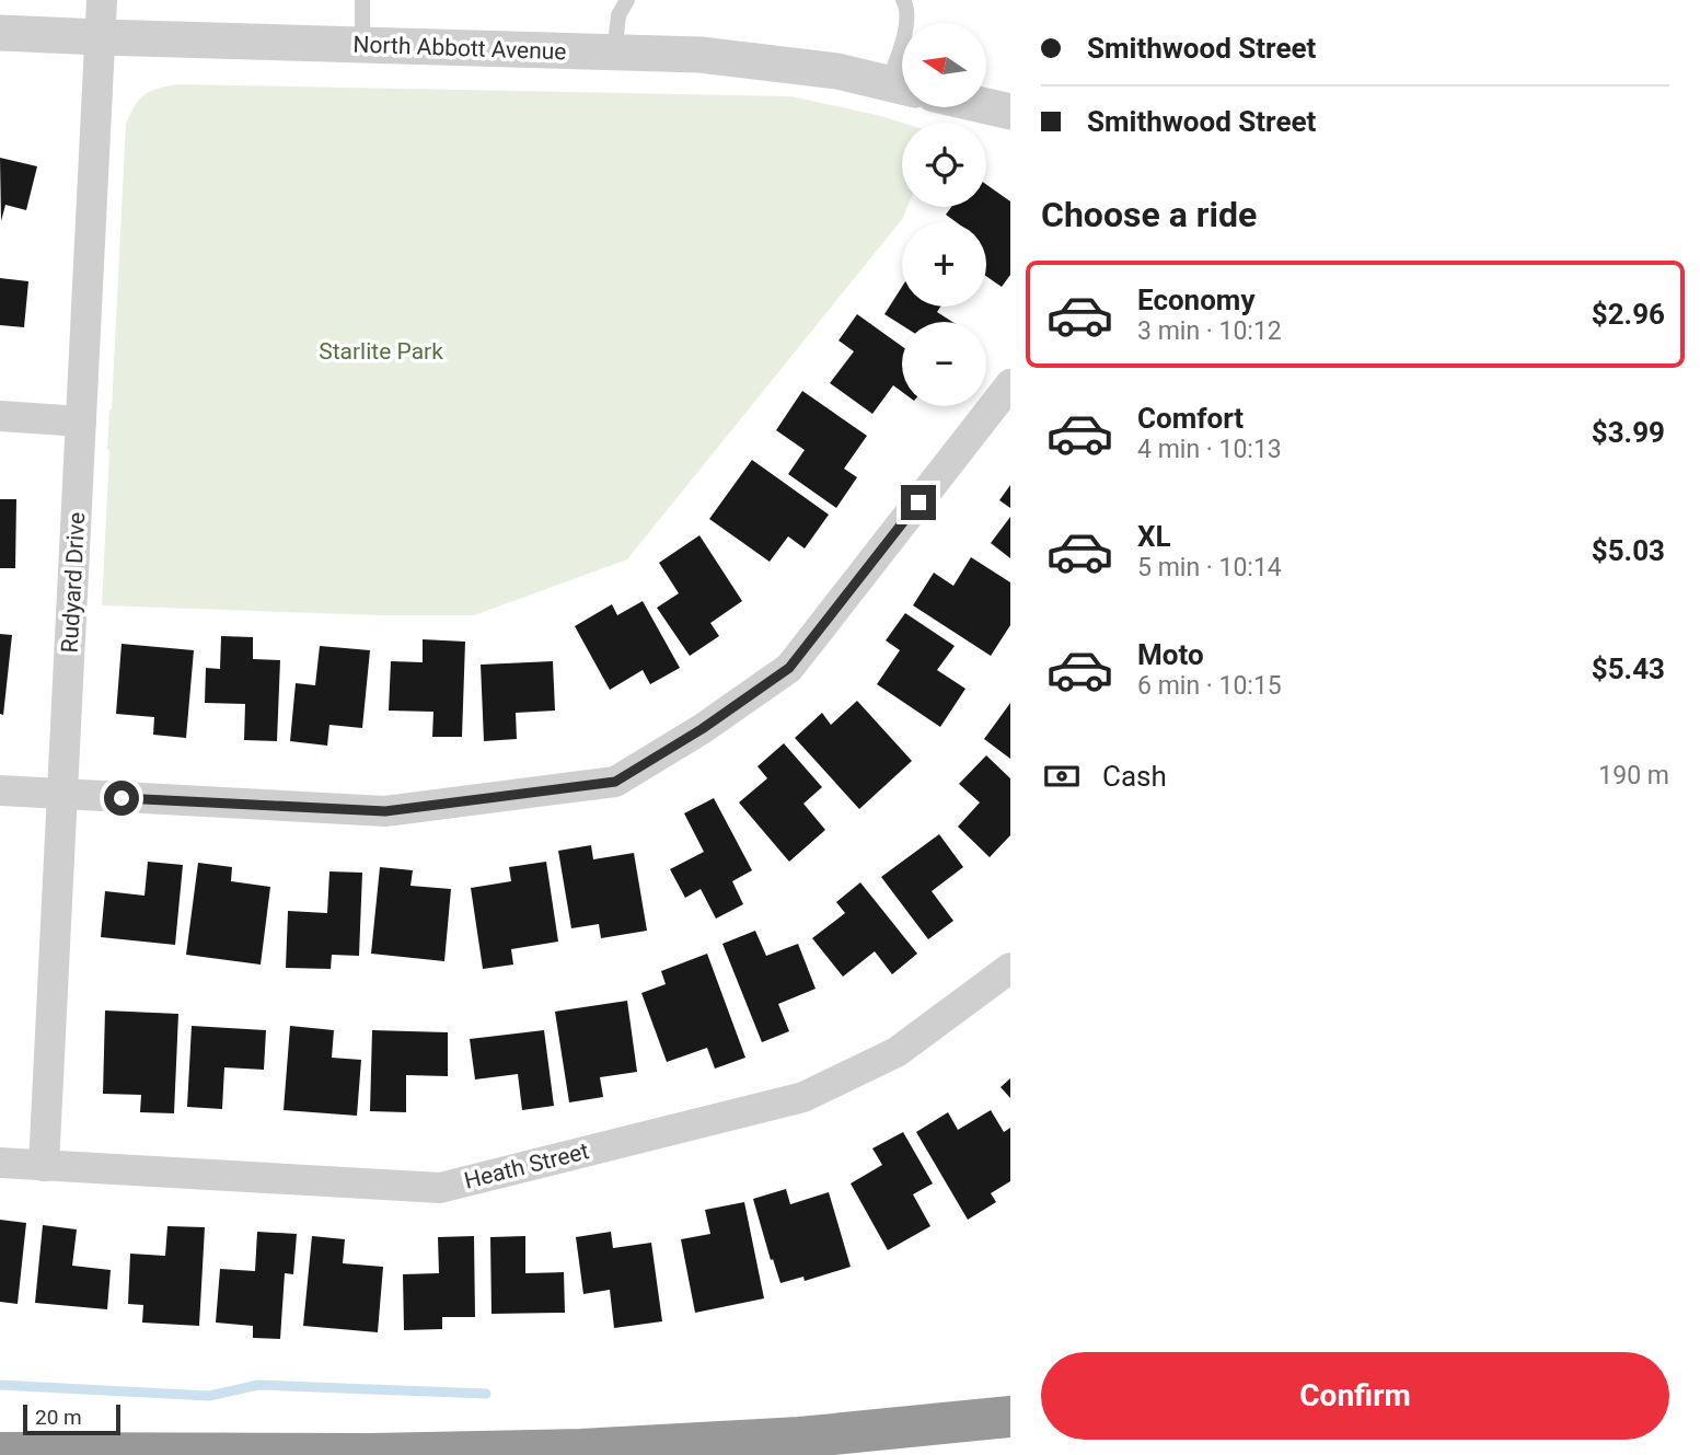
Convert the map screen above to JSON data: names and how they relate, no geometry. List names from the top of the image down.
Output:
{
  "streets": {
    "street": ["North Abbott Avenue", "Rudyard Drive", "Heath Street"]
  },
  "crossings": [
    ["North Abbott Avenue", "Rudyard Drive"],
    ["Rudyard Drive", "Heath Street"]
  ],
  "parks": ["Starlite Park"],
  "scale_bar": "20 m",
  "north": "left",
  "page": {
    "banner": ["Smithwood Street", "Smithwood Street"],
    "map_buttons": ["+", "−"],
    "heading": "Choose a ride",
    "list": [
      {
        "name": "Economy",
        "note": "3 min · 10:12",
        "value": "$2.96"
      },
      {
        "name": "Comfort",
        "note": "4 min · 10:13",
        "value": "$3.99"
      },
      {
        "name": "XL",
        "note": "5 min · 10:14",
        "value": "$5.03"
      },
      {
        "name": "Moto",
        "note": "6 min · 10:15",
        "value": "$5.43"
      }
    ],
    "pay": ["Cash", "190 m"],
    "buttons": "Confirm",
    "scale": "20 m"
  }
}
